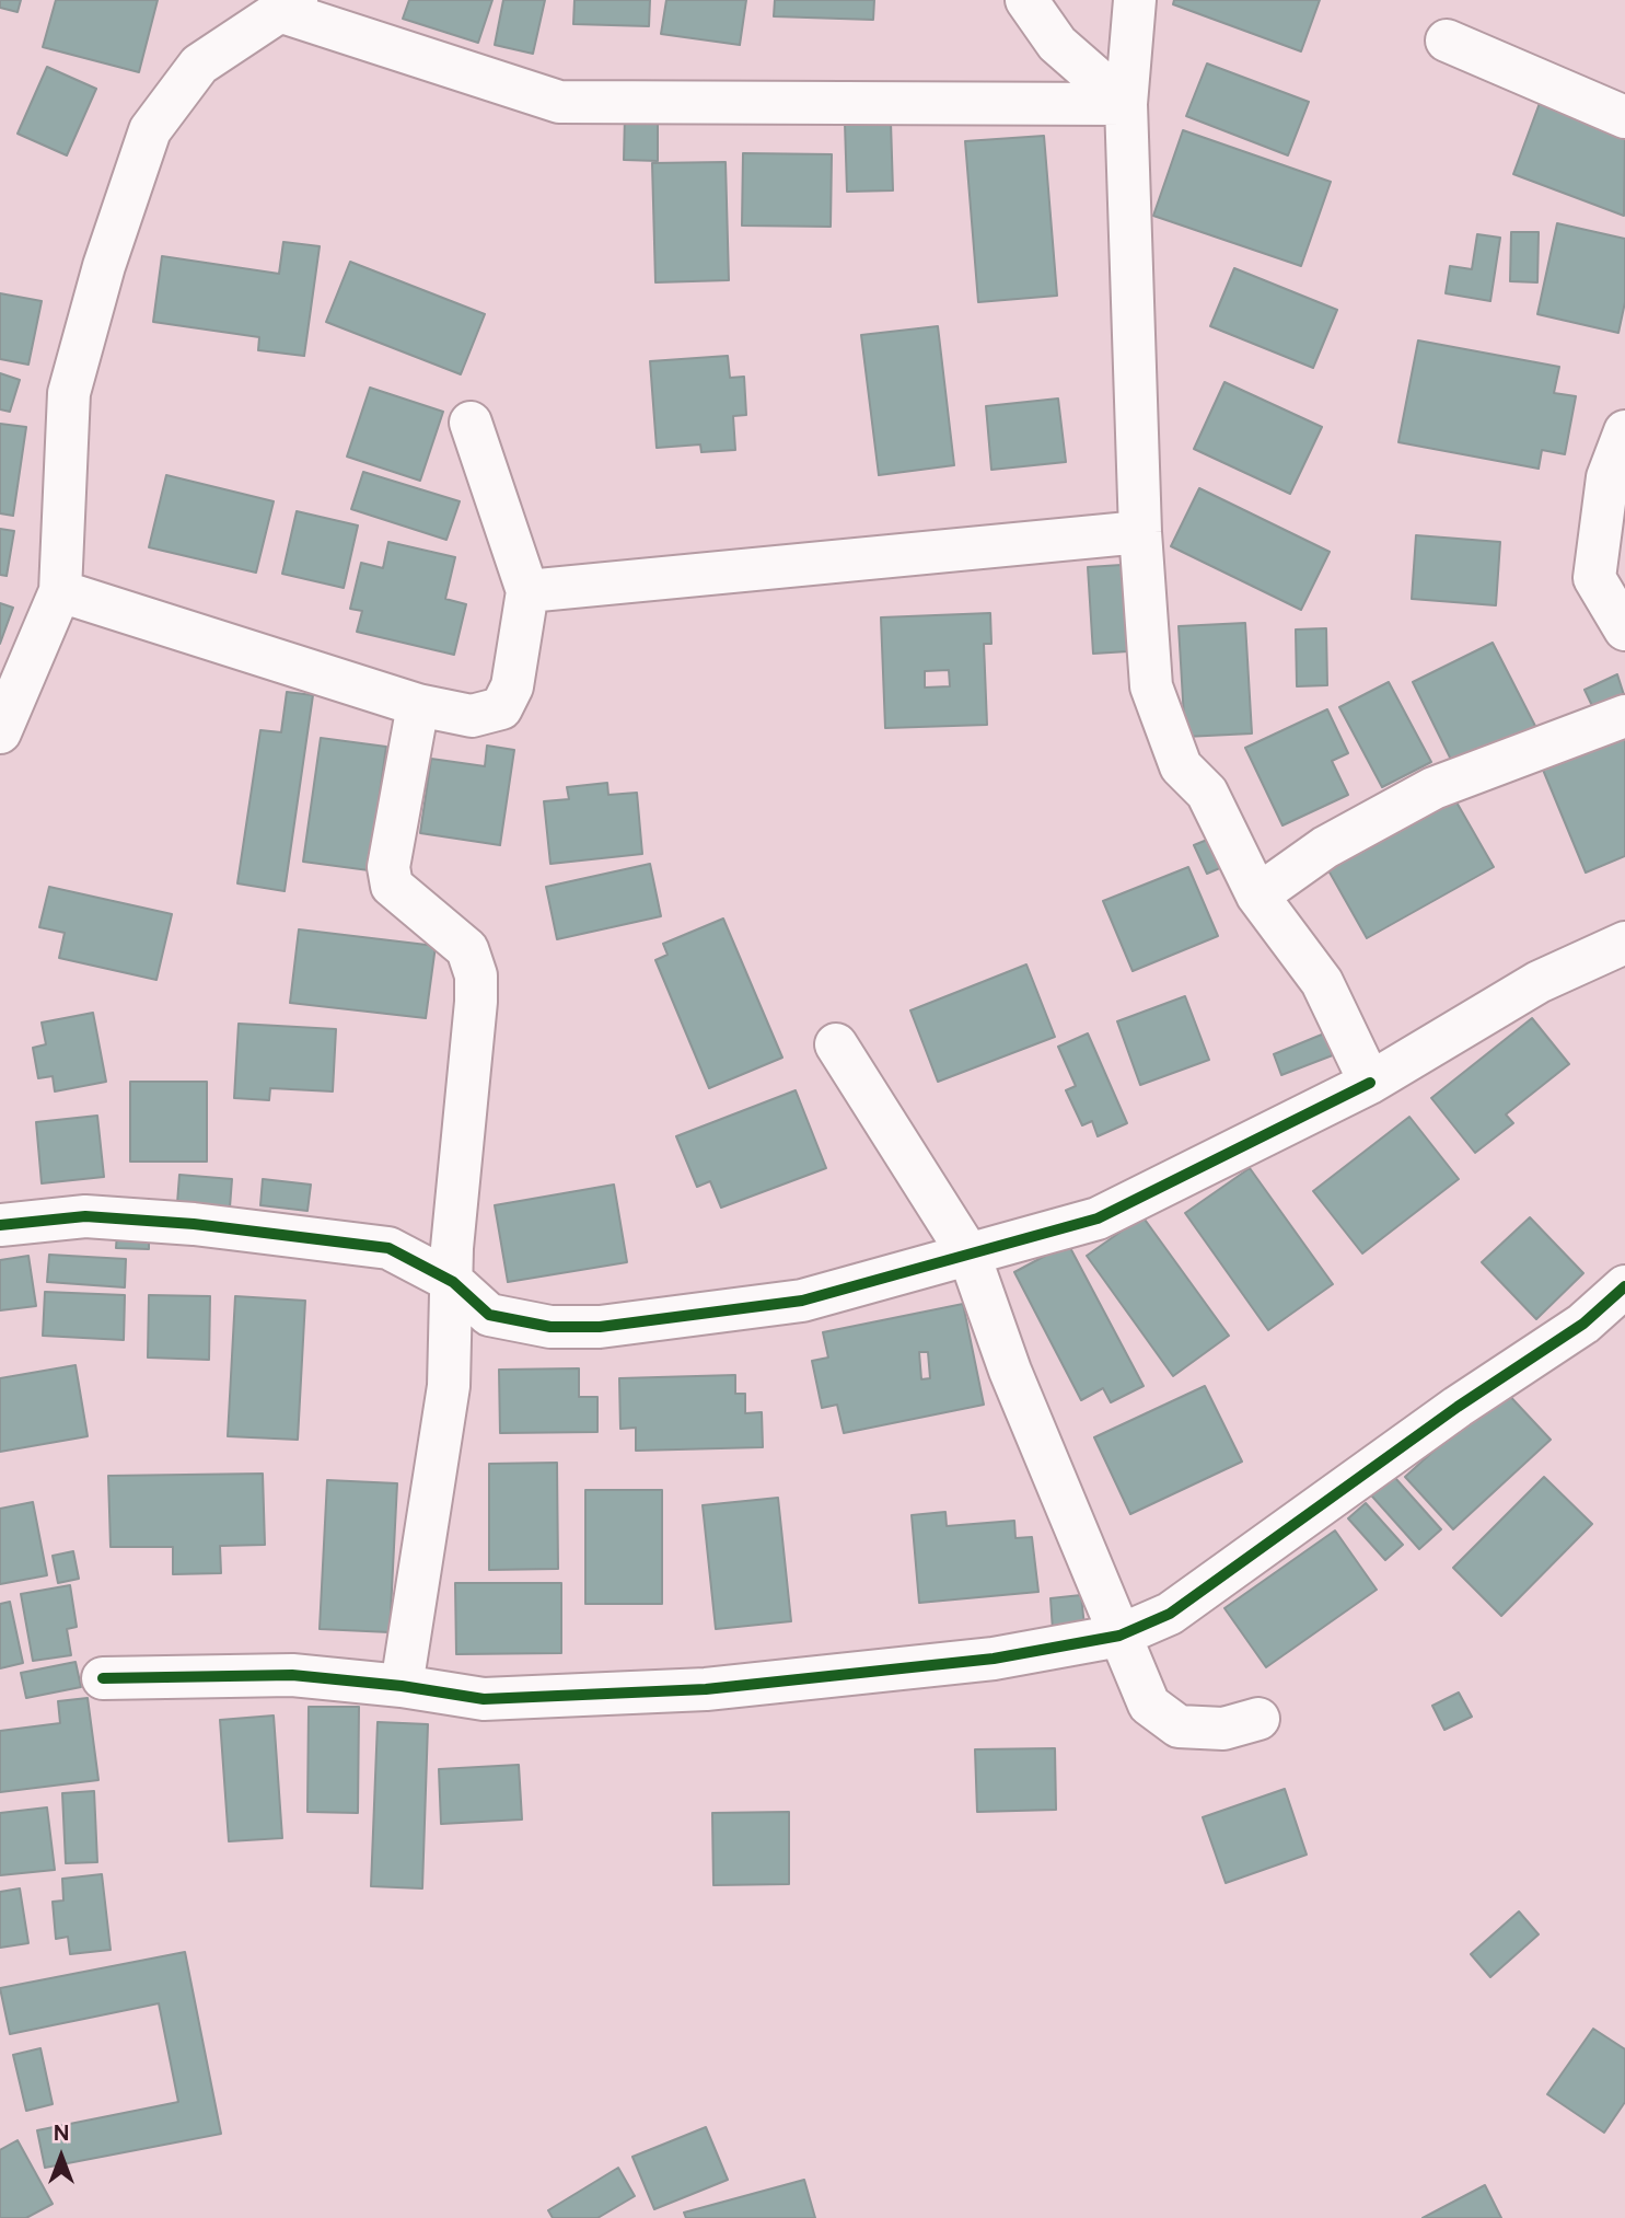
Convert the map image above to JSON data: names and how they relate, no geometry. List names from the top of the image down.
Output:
{
  "north": "top"
}
